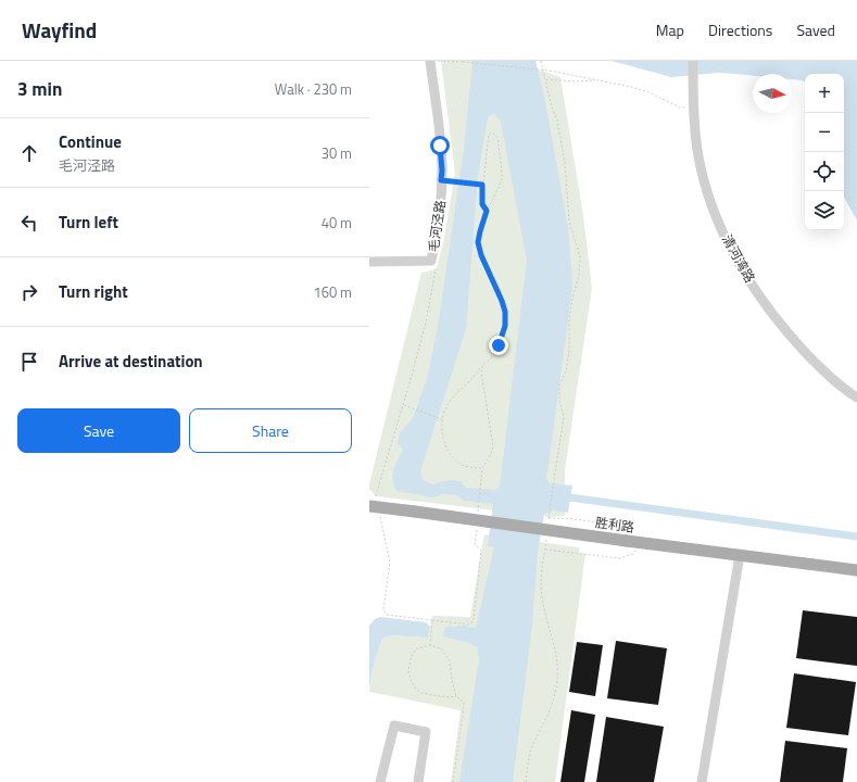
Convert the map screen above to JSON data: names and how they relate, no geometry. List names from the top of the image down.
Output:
{
  "streets": {
    "main road": ["胜利路"],
    "street": ["毛河泾路", "清河湾路"]
  },
  "north": "right",
  "page": {
    "header": "Wayfind",
    "nav": ["Map", "Directions", "Saved"],
    "heading": ["3 min", "Walk · 230 m"],
    "map_buttons": ["+", "−"],
    "list": [
      ["Continue", "毛河泾路", "30 m"],
      ["Turn left", "40 m"],
      ["Turn right", "160 m"],
      "Arrive at destination"
    ],
    "buttons": ["Save", "Share"]
  }
}
